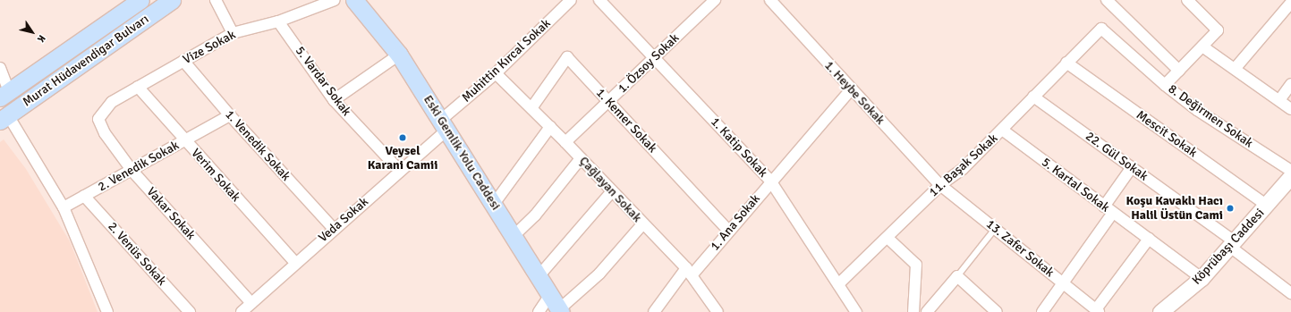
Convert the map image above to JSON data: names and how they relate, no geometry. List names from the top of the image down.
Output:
{
  "streets": {
    "main road": ["Murat Hüdavendigar Bulvarı", "Eski Gemlik Yolu Caddesi"],
    "street": [
      "Vize Sokak",
      "Muhittin Kırcal Sokak",
      "1. Özsoy Sokak",
      "5. Vardar Sokak",
      "1. Heybe Sokak",
      "8. Değirmen Sokak",
      "1. Kemer Sokak",
      "Mescit Sokak",
      "1. Venedik Sokak",
      "1. Katip Sokak",
      "22. Gül Sokak",
      "11. Başak Sokak",
      "2. Venedik Sokak",
      "Verim Sokak",
      "5. Kartal Sokak",
      "Çağlayan Sokak",
      "Vakar Sokak",
      "Veda Sokak",
      "1. Ana Sokak",
      "Köprübaşı Caddesi",
      "13. Zafer Sokak",
      "2. Venüs Sokak"
    ]
  },
  "crossings": [
    ["Vize Sokak", "5. Vardar Sokak"],
    ["Vize Sokak", "1. Venedik Sokak"],
    ["Vize Sokak", "Verim Sokak"],
    ["Vize Sokak", "Vakar Sokak"],
    ["Muhittin Kırcal Sokak", "Eski Gemlik Yolu Caddesi"],
    ["Muhittin Kırcal Sokak", "Çağlayan Sokak"],
    ["Muhittin Kırcal Sokak", "Veda Sokak"],
    ["1. Özsoy Sokak", "1. Kemer Sokak"],
    ["1. Özsoy Sokak", "1. Katip Sokak"],
    ["1. Özsoy Sokak", "Çağlayan Sokak"],
    ["5. Vardar Sokak", "Veda Sokak"],
    ["1. Heybe Sokak", "11. Başak Sokak"],
    ["1. Heybe Sokak", "1. Ana Sokak"],
    ["1. Heybe Sokak", "13. Zafer Sokak"],
    ["8. Değirmen Sokak", "11. Başak Sokak"],
    ["1. Kemer Sokak", "Çağlayan Sokak"],
    ["1. Kemer Sokak", "1. Ana Sokak"],
    ["Mescit Sokak", "11. Başak Sokak"],
    ["Mescit Sokak", "Köprübaşı Caddesi"],
    ["1. Venedik Sokak", "2. Venedik Sokak"],
    ["1. Venedik Sokak", "Veda Sokak"],
    ["1. Katip Sokak", "11. Başak Sokak"],
    ["1. Katip Sokak", "1. Ana Sokak"],
    ["Eski Gemlik Yolu Caddesi", "Veda Sokak"],
    ["22. Gül Sokak", "11. Başak Sokak"],
    ["22. Gül Sokak", "Köprübaşı Caddesi"],
    ["11. Başak Sokak", "5. Kartal Sokak"],
    ["11. Başak Sokak", "13. Zafer Sokak"],
    ["2. Venedik Sokak", "Verim Sokak"],
    ["2. Venedik Sokak", "Vakar Sokak"],
    ["2. Venedik Sokak", "2. Venüs Sokak"],
    ["Verim Sokak", "Veda Sokak"],
    ["5. Kartal Sokak", "Köprübaşı Caddesi"],
    ["Çağlayan Sokak", "1. Ana Sokak"],
    ["Vakar Sokak", "Veda Sokak"]
  ],
  "places": ["Veysel Karani Camii", "Koşu Kavaklı Hacı Halil Üstün Cami"],
  "north": "bottom right"
}
